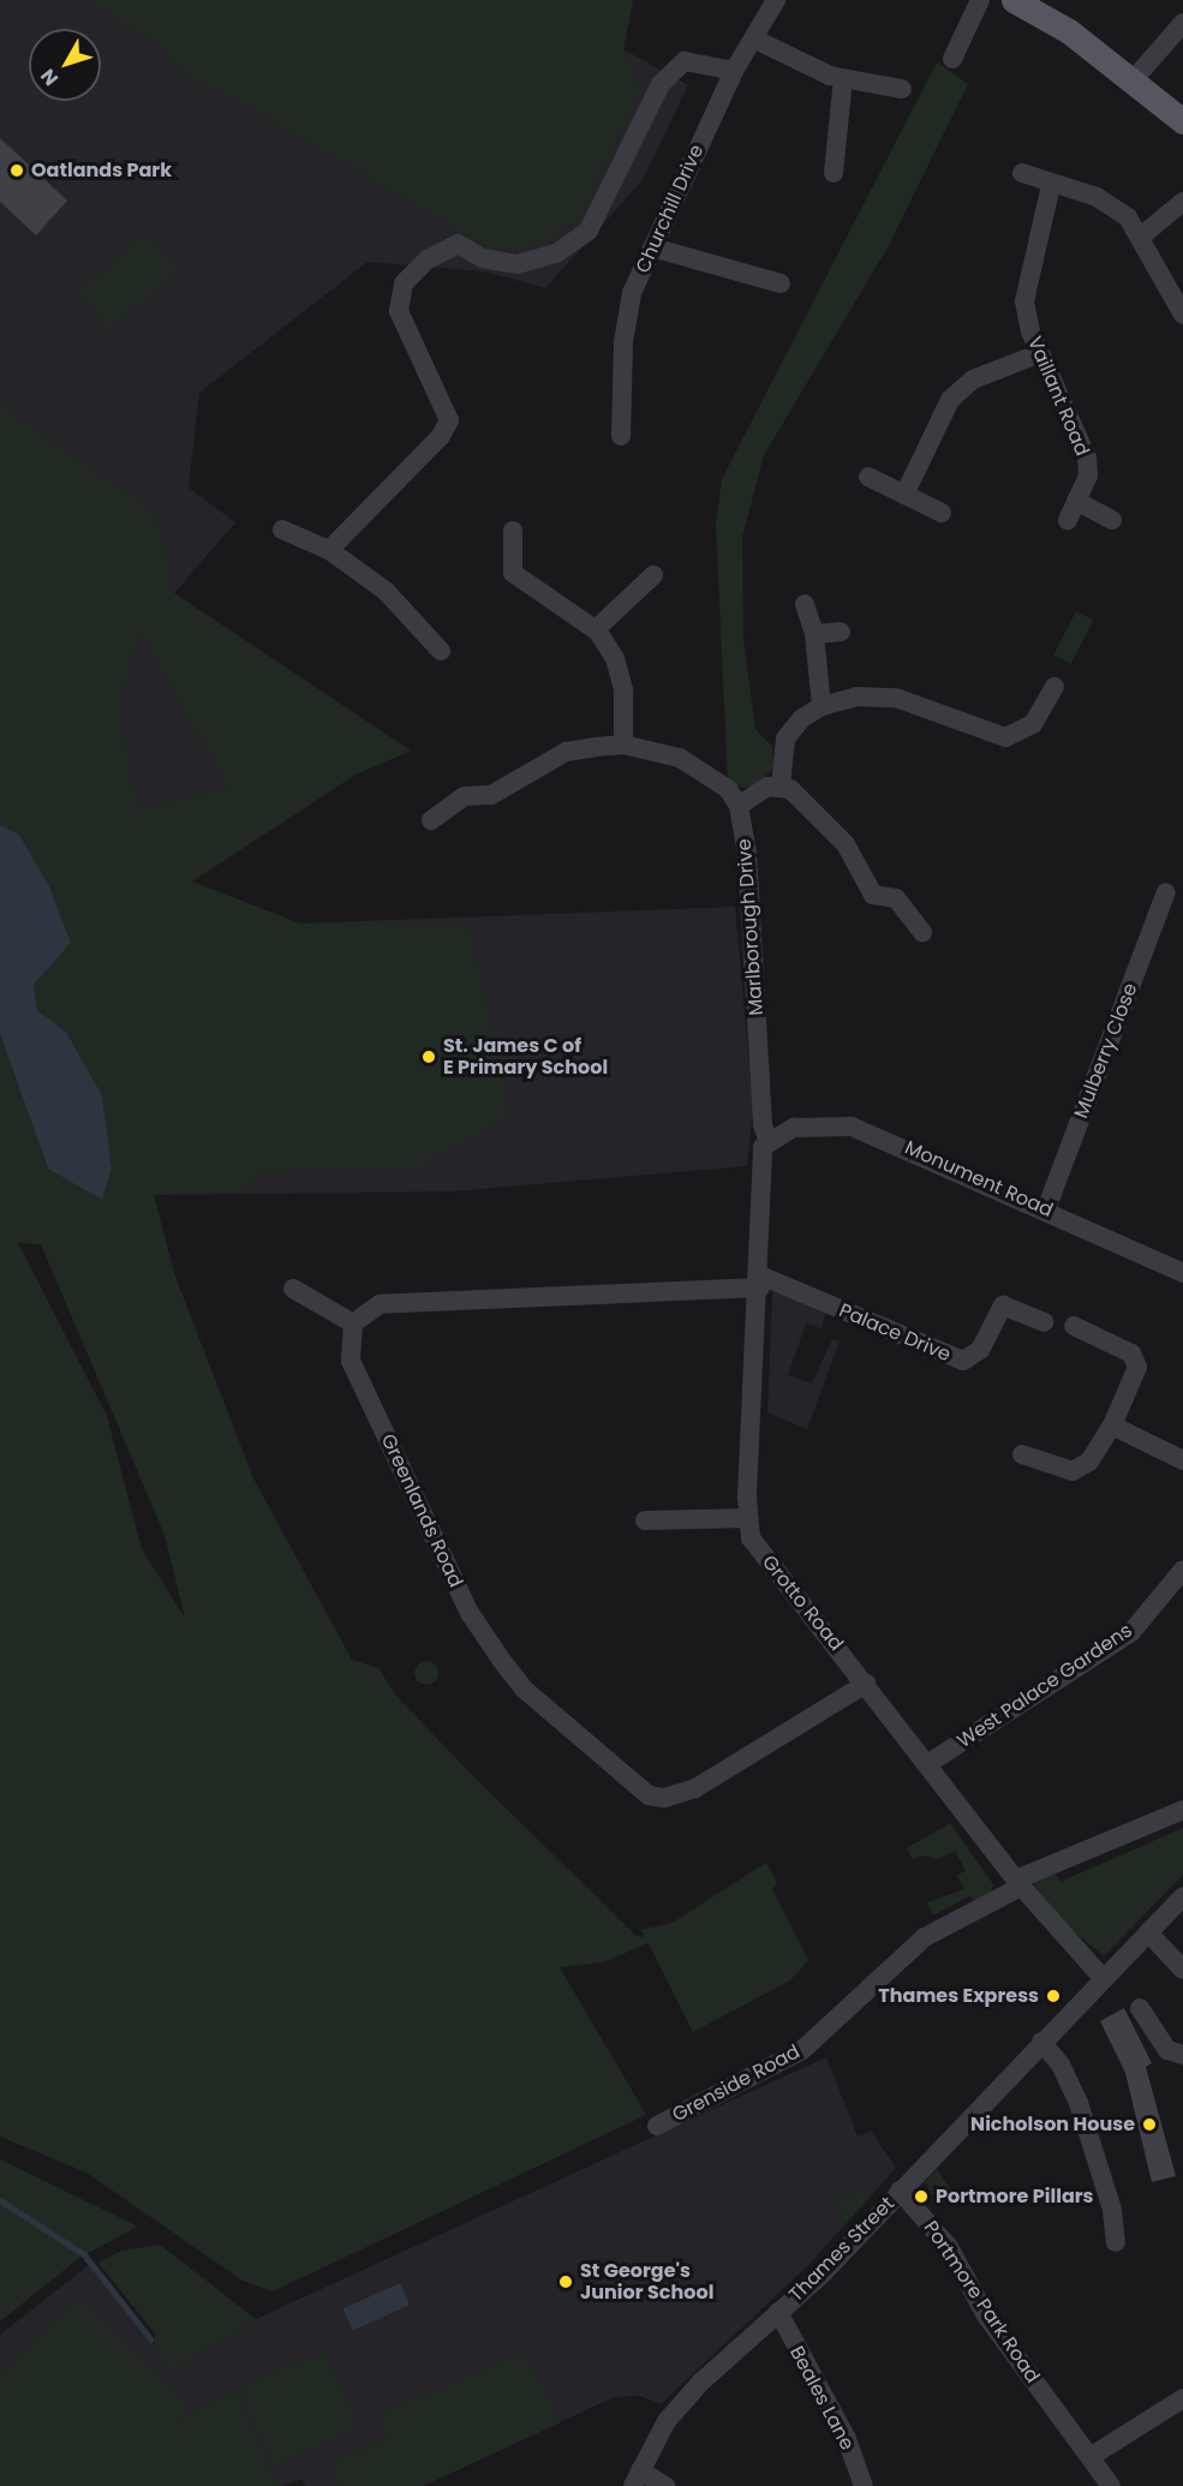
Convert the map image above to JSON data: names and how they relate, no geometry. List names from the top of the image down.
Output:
{
  "streets": {
    "street": [
      "Churchill Drive",
      "Vaillant Road",
      "Marlborough Drive",
      "Mulberry Close",
      "Monument Road",
      "Palace Drive",
      "Greenlands Road",
      "Grotto Road",
      "West Palace Gardens",
      "Grenside Road",
      "Thames Street",
      "Portmore Park Road",
      "Beales Lane"
    ]
  },
  "crossings": [
    ["Marlborough Drive", "Monument Road"],
    ["Marlborough Drive", "Grotto Road"],
    ["Mulberry Close", "Monument Road"],
    ["Monument Road", "Grotto Road"],
    ["Palace Drive", "Grotto Road"],
    ["Greenlands Road", "Grotto Road"],
    ["Grotto Road", "West Palace Gardens"],
    ["Grotto Road", "Grenside Road"],
    ["Grotto Road", "Thames Street"],
    ["Thames Street", "Portmore Park Road"],
    ["Thames Street", "Beales Lane"]
  ],
  "places": [
    "Oatlands Park",
    "St. James C of E Primary School",
    "Thames Express",
    "Nicholson House",
    "Portmore Pillars",
    "St George's Junior School"
  ],
  "north": "bottom left"
}
